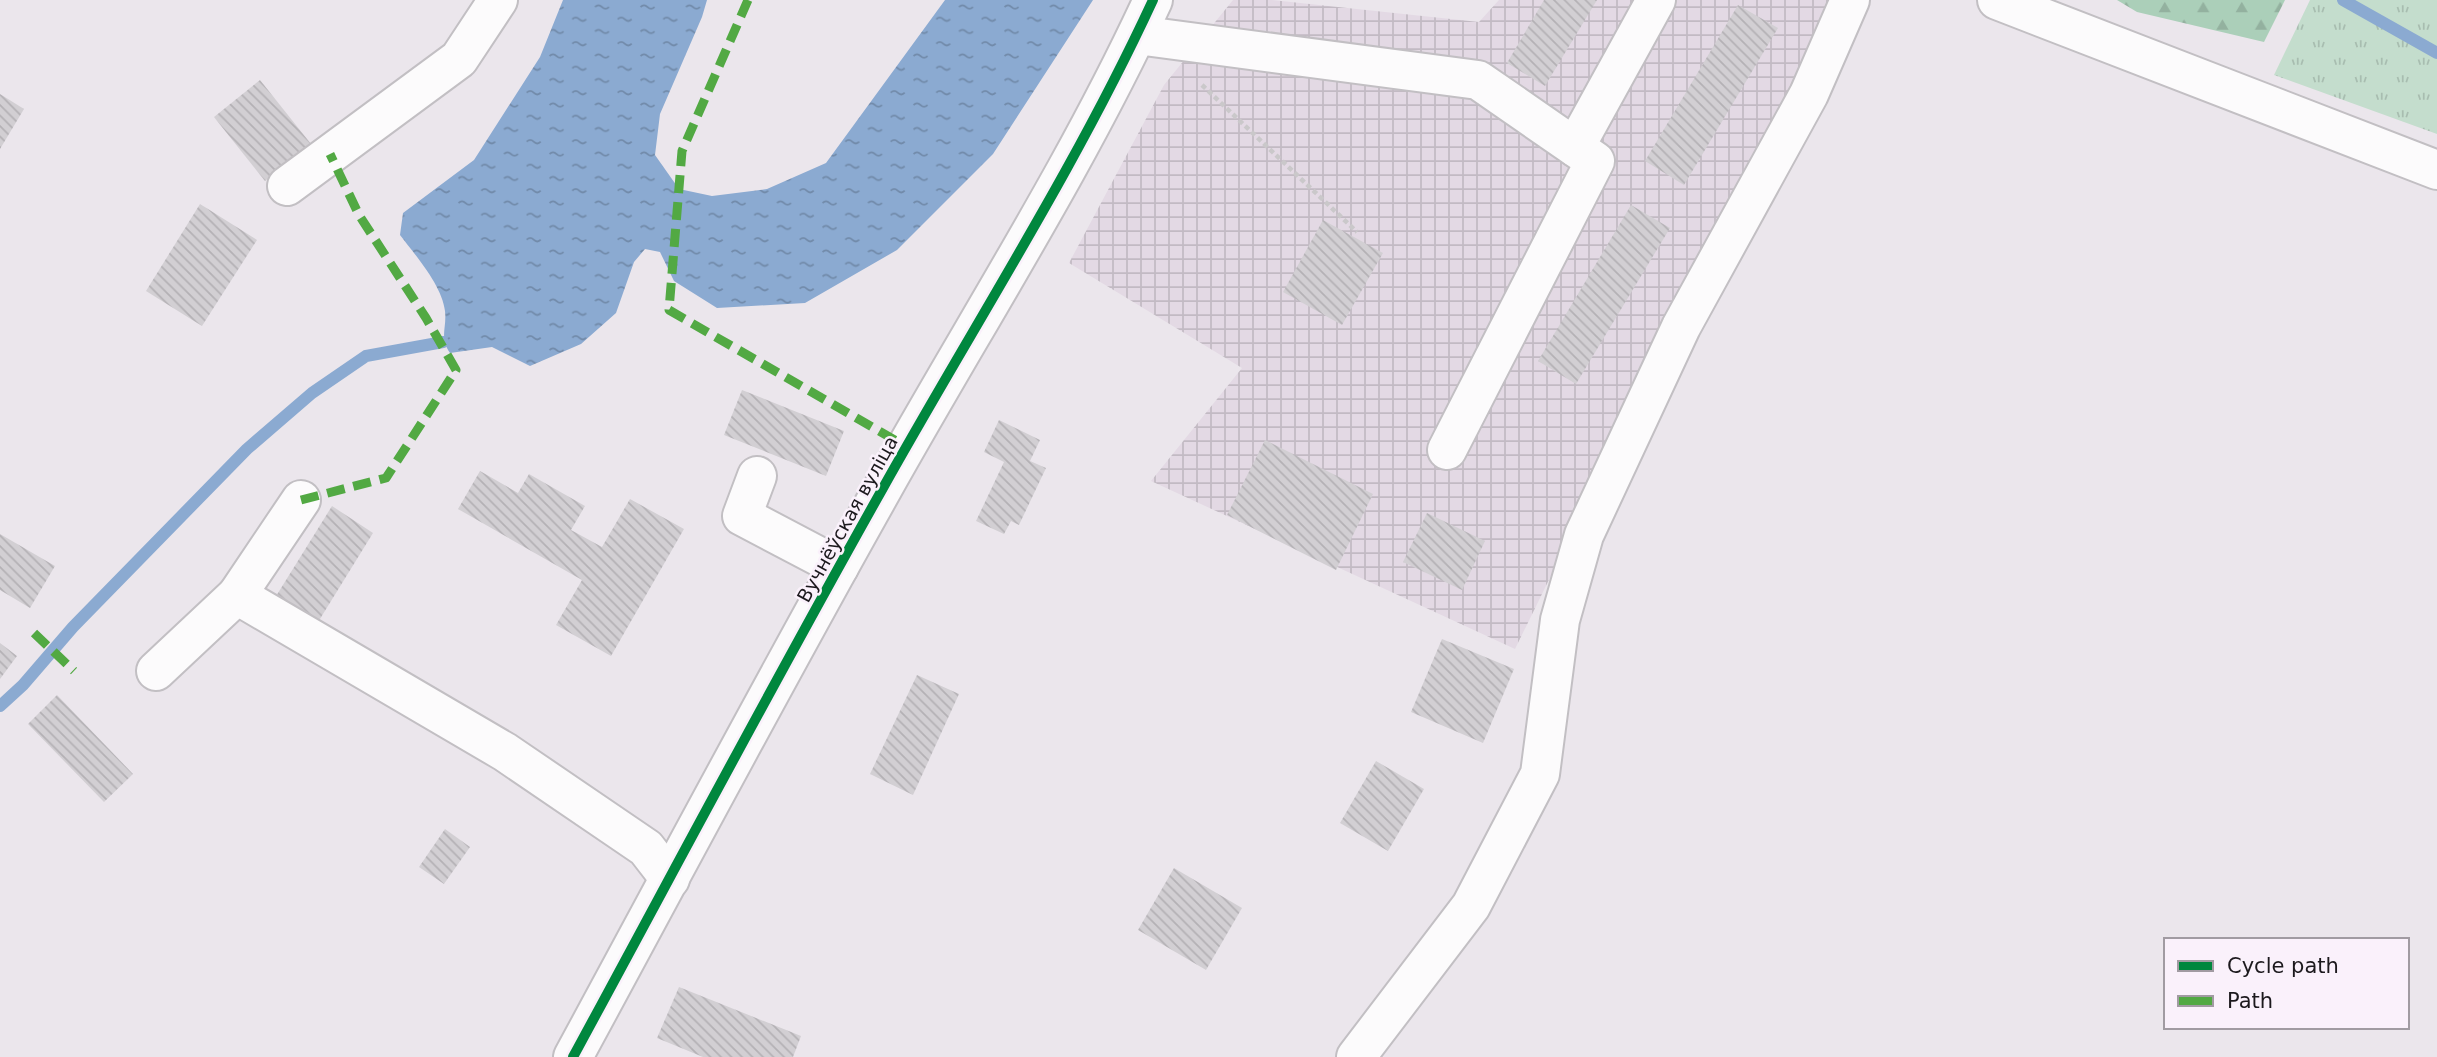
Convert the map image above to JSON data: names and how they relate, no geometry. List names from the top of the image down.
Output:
{
  "streets": {
    "street": ["Вучнёўская вуліца"]
  },
  "legend": ["Cycle path", "Path"]
}
